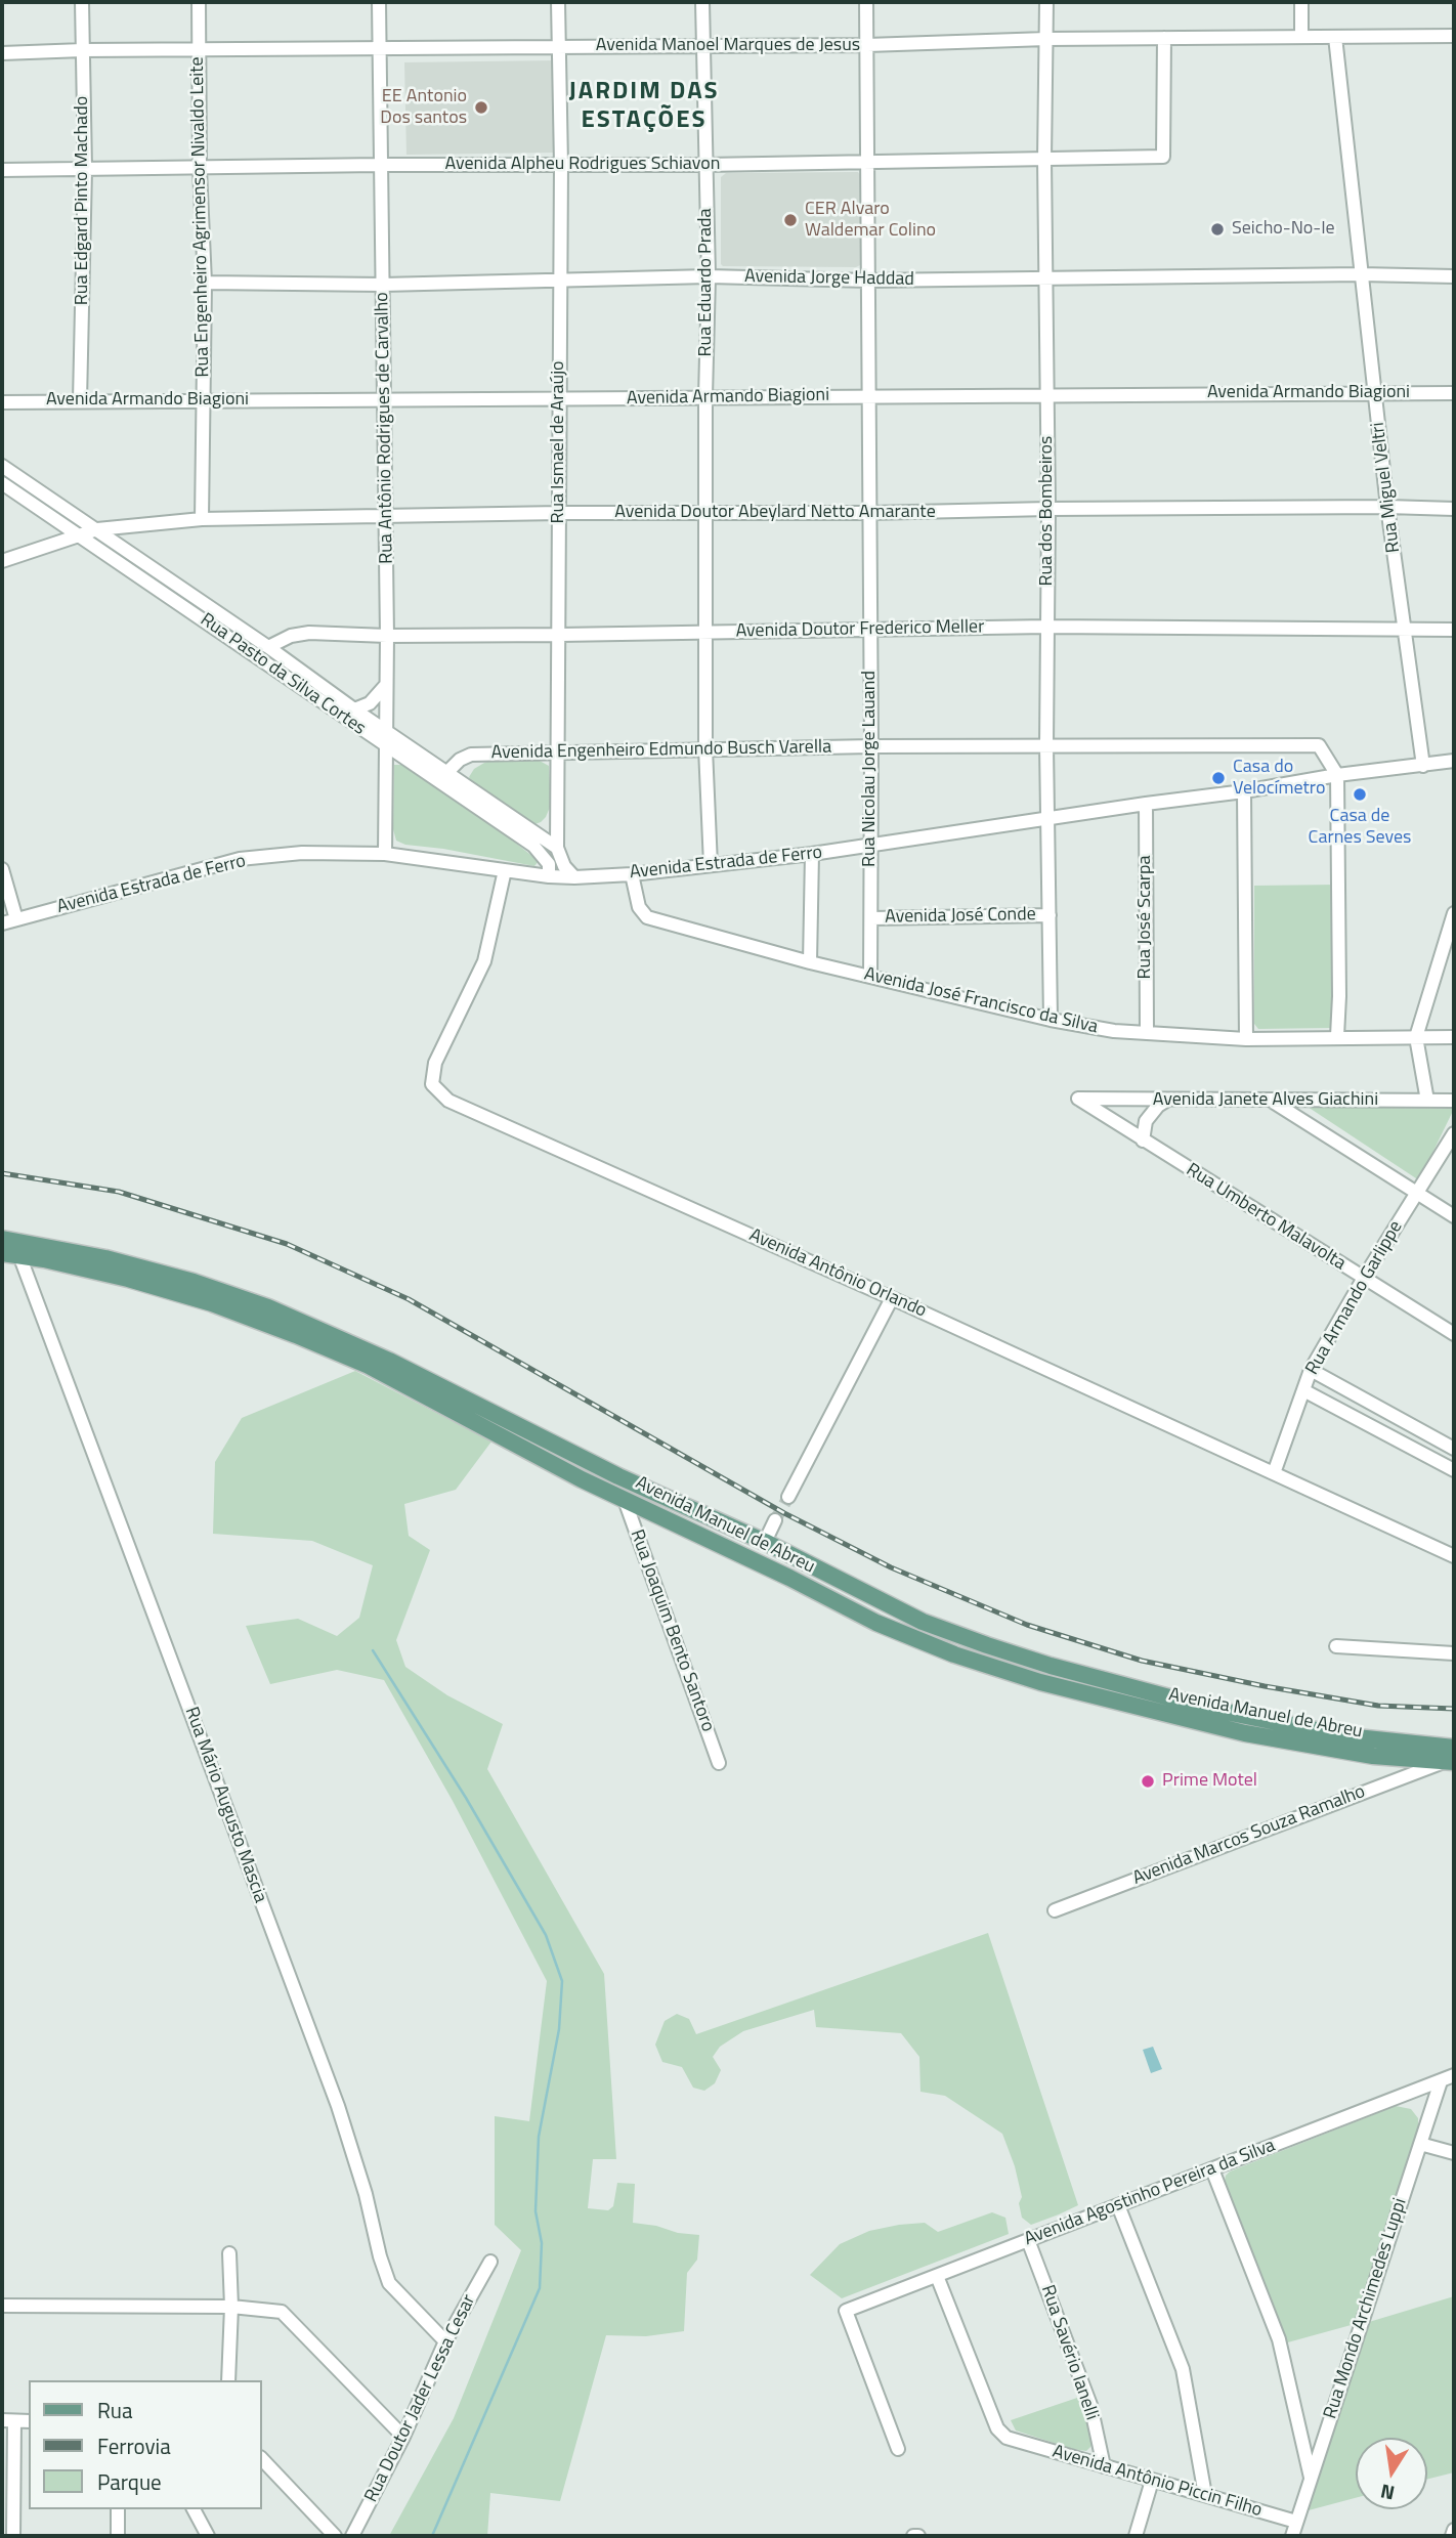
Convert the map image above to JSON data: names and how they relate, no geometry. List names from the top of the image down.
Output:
{
  "streets": {
    "main road": ["Avenida Manuel de Abreu"],
    "street": [
      "Avenida Manoel Marques de Jesus",
      "Avenida Alpheu Rodrigues Schiavon",
      "Rua Edgard Pinto Machado",
      "Rua Engenheiro Agrimensor Nivaldo Leite",
      "Avenida Jorge Haddad",
      "Rua Eduardo Prada",
      "Avenida Armando Biagioni",
      "Rua Antônio Rodrigues de Carvalho",
      "Rua Ismael de Araújo",
      "Rua Miguel Veltri",
      "Rua dos Bombeiros",
      "Avenida Doutor Abeylard Netto Amarante",
      "Avenida Doutor Frederico Meller",
      "Rua Pasto da Silva Cortes",
      "Avenida Engenheiro Edmundo Busch Varella",
      "Rua Nicolau Jorge Lauand",
      "Avenida Estrada de Ferro",
      "Avenida José Conde",
      "Rua José Scarpa",
      "Avenida José Francisco da Silva",
      "Avenida Janete Alves Giachini",
      "Rua Umberto Malavolta",
      "Avenida Antônio Orlando",
      "Rua Armando Garlippe",
      "Rua Joaquim Bento Santoro",
      "Rua Mário Augusto Mascia",
      "Avenida Marcos Souza Ramalho",
      "Avenida Agostinho Pereira da Silva",
      "Rua Mondo Archimedes Luppi",
      "Rua Savério Ianelli",
      "Rua Doutor Jader Lessa Cesar",
      "Avenida Antônio Piccin Filho"
    ]
  },
  "crossings": [
    ["Avenida Manoel Marques de Jesus", "Avenida Alpheu Rodrigues Schiavon"],
    ["Avenida Manoel Marques de Jesus", "Rua Edgard Pinto Machado"],
    ["Avenida Manoel Marques de Jesus", "Rua Engenheiro Agrimensor Nivaldo Leite"],
    ["Avenida Manoel Marques de Jesus", "Rua Eduardo Prada"],
    ["Avenida Manoel Marques de Jesus", "Rua Antônio Rodrigues de Carvalho"],
    ["Avenida Manoel Marques de Jesus", "Rua Ismael de Araújo"],
    ["Avenida Manoel Marques de Jesus", "Rua Miguel Veltri"],
    ["Avenida Manoel Marques de Jesus", "Rua dos Bombeiros"],
    ["Avenida Manoel Marques de Jesus", "Rua Nicolau Jorge Lauand"],
    ["Avenida Alpheu Rodrigues Schiavon", "Rua Edgard Pinto Machado"],
    ["Avenida Alpheu Rodrigues Schiavon", "Rua Engenheiro Agrimensor Nivaldo Leite"],
    ["Avenida Alpheu Rodrigues Schiavon", "Rua Eduardo Prada"],
    ["Avenida Alpheu Rodrigues Schiavon", "Rua Antônio Rodrigues de Carvalho"],
    ["Avenida Alpheu Rodrigues Schiavon", "Rua Ismael de Araújo"],
    ["Avenida Alpheu Rodrigues Schiavon", "Rua dos Bombeiros"],
    ["Avenida Alpheu Rodrigues Schiavon", "Rua Nicolau Jorge Lauand"],
    ["Rua Edgard Pinto Machado", "Avenida Armando Biagioni"],
    ["Rua Engenheiro Agrimensor Nivaldo Leite", "Avenida Jorge Haddad"],
    ["Rua Engenheiro Agrimensor Nivaldo Leite", "Avenida Armando Biagioni"],
    ["Rua Engenheiro Agrimensor Nivaldo Leite", "Avenida Doutor Abeylard Netto Amarante"],
    ["Avenida Jorge Haddad", "Rua Eduardo Prada"],
    ["Avenida Jorge Haddad", "Rua Antônio Rodrigues de Carvalho"],
    ["Avenida Jorge Haddad", "Rua Ismael de Araújo"],
    ["Avenida Jorge Haddad", "Rua Miguel Veltri"],
    ["Avenida Jorge Haddad", "Rua dos Bombeiros"],
    ["Avenida Jorge Haddad", "Rua Nicolau Jorge Lauand"],
    ["Rua Eduardo Prada", "Avenida Armando Biagioni"],
    ["Rua Eduardo Prada", "Avenida Doutor Abeylard Netto Amarante"],
    ["Rua Eduardo Prada", "Avenida Doutor Frederico Meller"],
    ["Rua Eduardo Prada", "Avenida Engenheiro Edmundo Busch Varella"],
    ["Rua Eduardo Prada", "Avenida Estrada de Ferro"],
    ["Avenida Armando Biagioni", "Rua Antônio Rodrigues de Carvalho"],
    ["Avenida Armando Biagioni", "Rua Ismael de Araújo"],
    ["Avenida Armando Biagioni", "Rua Miguel Veltri"],
    ["Avenida Armando Biagioni", "Rua dos Bombeiros"],
    ["Avenida Armando Biagioni", "Rua Nicolau Jorge Lauand"],
    ["Rua Antônio Rodrigues de Carvalho", "Avenida Doutor Abeylard Netto Amarante"],
    ["Rua Antônio Rodrigues de Carvalho", "Avenida Doutor Frederico Meller"],
    ["Rua Antônio Rodrigues de Carvalho", "Rua Pasto da Silva Cortes"],
    ["Rua Antônio Rodrigues de Carvalho", "Avenida Estrada de Ferro"],
    ["Rua Ismael de Araújo", "Avenida Doutor Abeylard Netto Amarante"],
    ["Rua Ismael de Araújo", "Avenida Doutor Frederico Meller"],
    ["Rua Ismael de Araújo", "Rua Pasto da Silva Cortes"],
    ["Rua Ismael de Araújo", "Avenida Engenheiro Edmundo Busch Varella"],
    ["Rua Miguel Veltri", "Avenida Doutor Abeylard Netto Amarante"],
    ["Rua Miguel Veltri", "Avenida Doutor Frederico Meller"],
    ["Rua Miguel Veltri", "Avenida Estrada de Ferro"],
    ["Rua dos Bombeiros", "Avenida Doutor Abeylard Netto Amarante"],
    ["Rua dos Bombeiros", "Avenida Doutor Frederico Meller"],
    ["Rua dos Bombeiros", "Avenida Engenheiro Edmundo Busch Varella"],
    ["Rua dos Bombeiros", "Avenida Estrada de Ferro"],
    ["Rua dos Bombeiros", "Avenida José Conde"],
    ["Rua dos Bombeiros", "Avenida José Francisco da Silva"],
    ["Avenida Doutor Abeylard Netto Amarante", "Rua Pasto da Silva Cortes"],
    ["Avenida Doutor Abeylard Netto Amarante", "Rua Nicolau Jorge Lauand"],
    ["Avenida Doutor Frederico Meller", "Rua Pasto da Silva Cortes"],
    ["Avenida Doutor Frederico Meller", "Rua Nicolau Jorge Lauand"],
    ["Rua Pasto da Silva Cortes", "Avenida Engenheiro Edmundo Busch Varella"],
    ["Rua Pasto da Silva Cortes", "Avenida Estrada de Ferro"],
    ["Avenida Engenheiro Edmundo Busch Varella", "Rua Nicolau Jorge Lauand"],
    ["Avenida Engenheiro Edmundo Busch Varella", "Avenida Estrada de Ferro"],
    ["Rua Nicolau Jorge Lauand", "Avenida Estrada de Ferro"],
    ["Rua Nicolau Jorge Lauand", "Avenida José Conde"],
    ["Rua Nicolau Jorge Lauand", "Avenida José Francisco da Silva"],
    ["Avenida Estrada de Ferro", "Rua José Scarpa"],
    ["Avenida Estrada de Ferro", "Avenida José Francisco da Silva"],
    ["Avenida Estrada de Ferro", "Avenida Antônio Orlando"],
    ["Rua José Scarpa", "Avenida José Francisco da Silva"],
    ["Avenida Janete Alves Giachini", "Rua Umberto Malavolta"],
    ["Rua Umberto Malavolta", "Rua Armando Garlippe"],
    ["Avenida Antônio Orlando", "Rua Armando Garlippe"],
    ["Avenida Manuel de Abreu", "Rua Joaquim Bento Santoro"],
    ["Avenida Manuel de Abreu", "Rua Mário Augusto Mascia"],
    ["Avenida Manuel de Abreu", "Avenida Marcos Souza Ramalho"],
    ["Rua Mário Augusto Mascia", "Rua Doutor Jader Lessa Cesar"],
    ["Avenida Agostinho Pereira da Silva", "Rua Mondo Archimedes Luppi"],
    ["Avenida Agostinho Pereira da Silva", "Rua Savério Ianelli"],
    ["Avenida Agostinho Pereira da Silva", "Avenida Antônio Piccin Filho"],
    ["Rua Mondo Archimedes Luppi", "Avenida Antônio Piccin Filho"],
    ["Rua Savério Ianelli", "Avenida Antônio Piccin Filho"]
  ],
  "districts": ["JARDIM DAS ESTAÇÕES"],
  "places": [
    "EE Antonio Dos santos",
    "CER Alvaro Waldemar Colino",
    "Seicho-No-Ie",
    "Casa do Velocímetro",
    "Casa de Carnes Seves",
    "Prime Motel"
  ],
  "legend": ["Rua", "Ferrovia", "Parque"],
  "north": "bottom"
}
